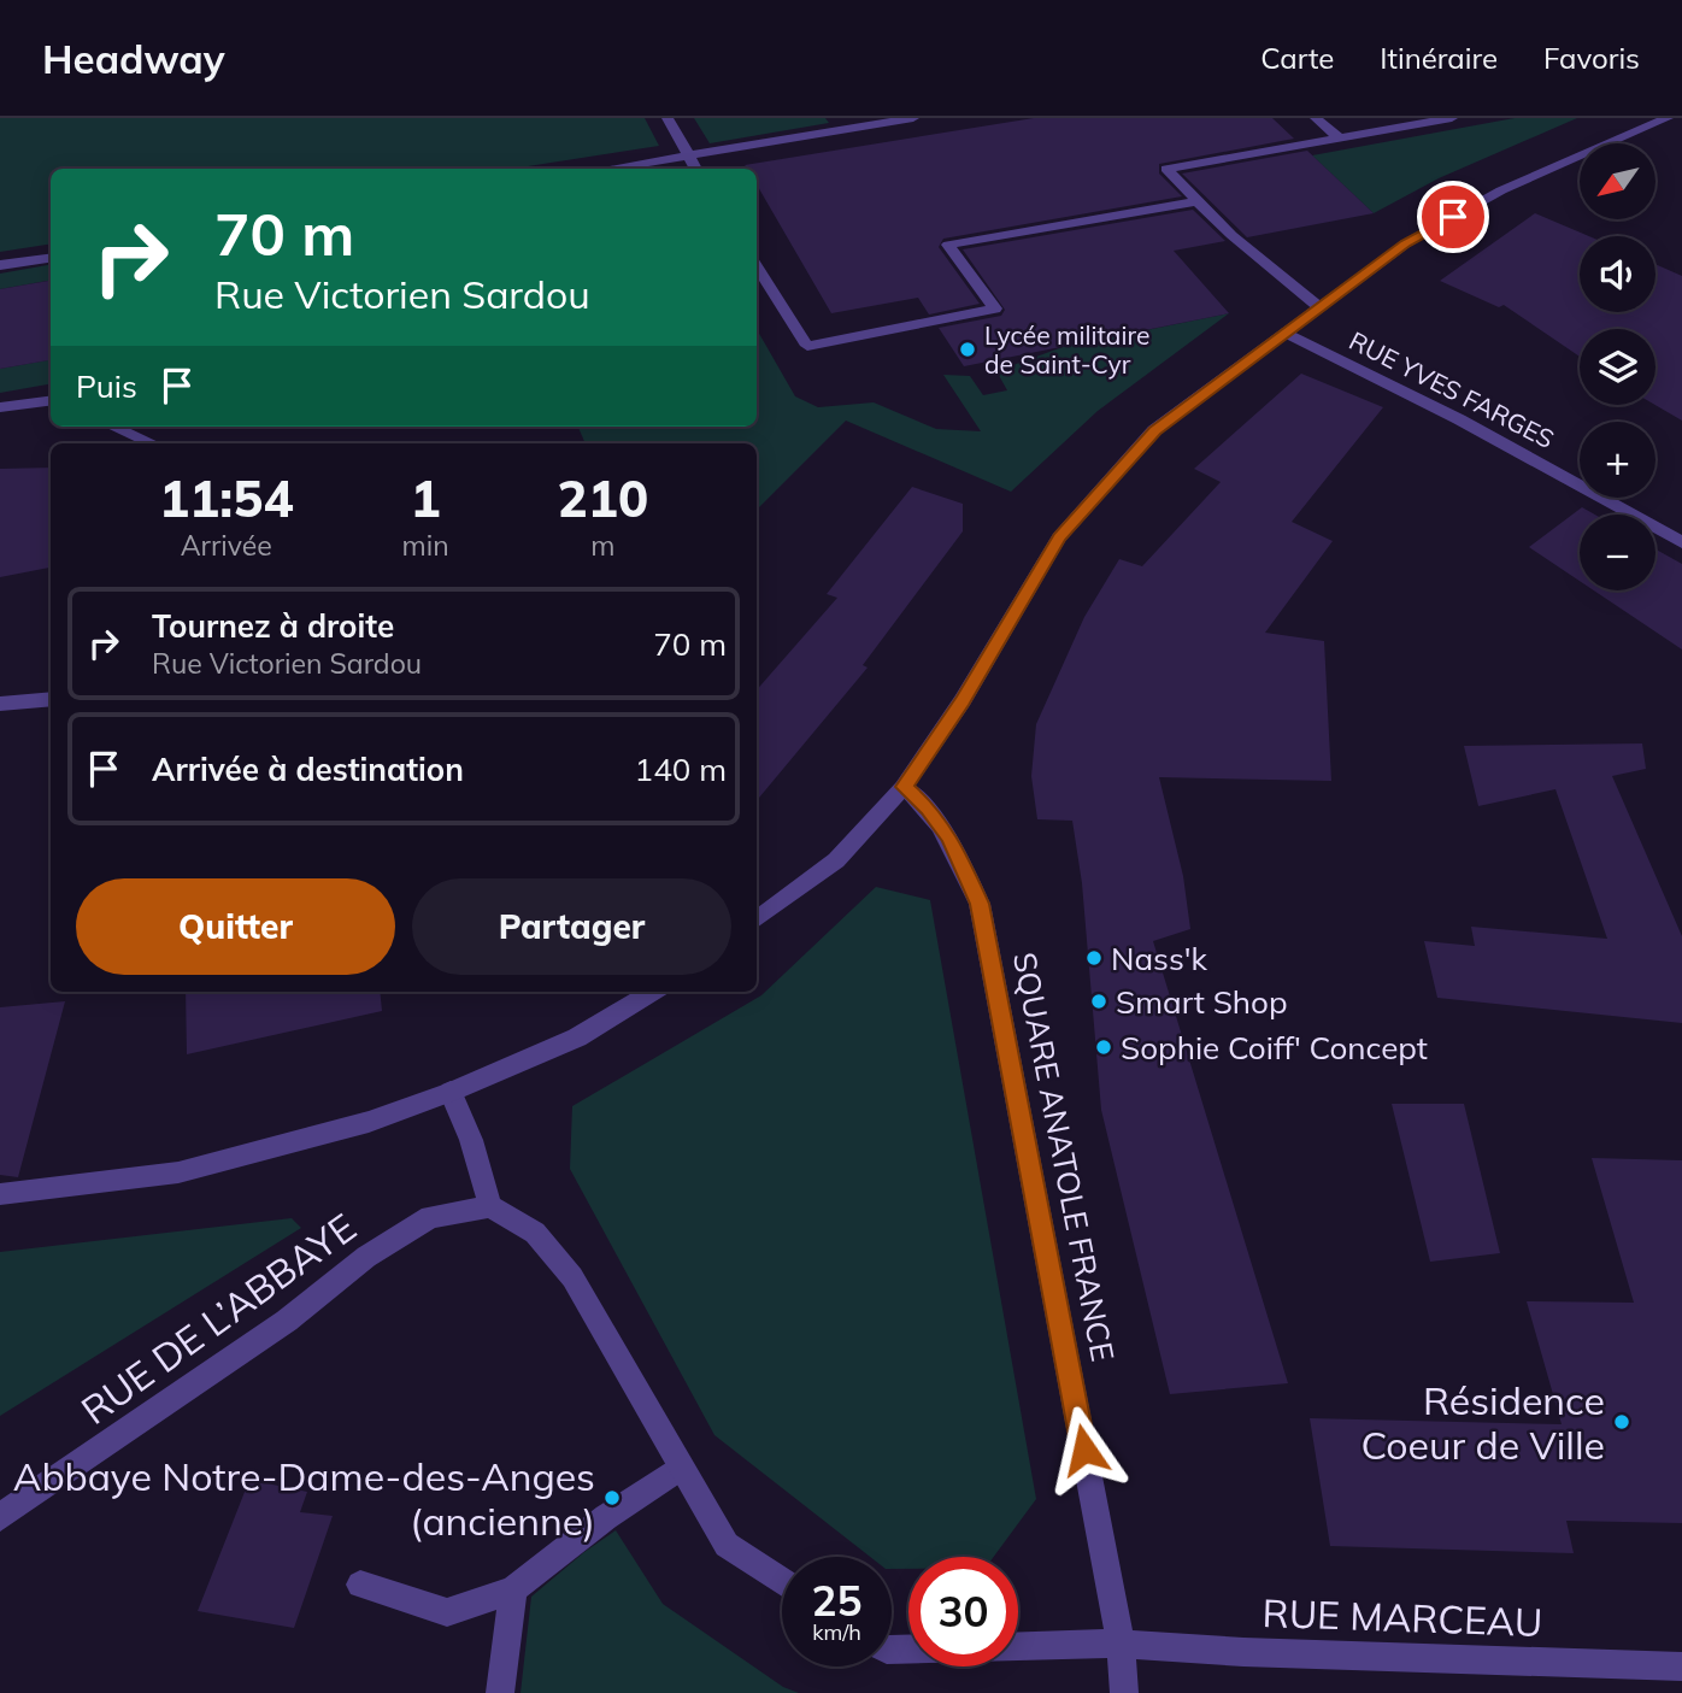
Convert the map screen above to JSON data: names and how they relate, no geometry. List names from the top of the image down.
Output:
{
  "streets": {
    "street": [
      "RUE YVES FARGES",
      "SQUARE ANATOLE FRANCE",
      "RUE DE L’ABBAYE",
      "RUE MARCEAU"
    ]
  },
  "crossings": [
    ["SQUARE ANATOLE FRANCE", "RUE MARCEAU"]
  ],
  "places": [
    "Lycée militaire de Saint-Cyr",
    "Nass'k",
    "Smart Shop",
    "Sophie Coiff' Concept",
    "Résidence Coeur de Ville",
    "Abbaye Notre-Dame-des-Anges (ancienne)"
  ],
  "north": "bottom left",
  "page": {
    "header": "Headway",
    "nav": ["Carte", "Itinéraire", "Favoris"],
    "map_buttons": ["+", "−"],
    "turn": ["70 m", "Rue Victorien Sardou"],
    "then": "Puis",
    "eta": [
      "11:54",
      "Arrivée",
      "1",
      "min",
      "210",
      "m"
    ],
    "list": [
      {
        "name": "Tournez à droite",
        "note": "Rue Victorien Sardou",
        "value": "70 m"
      },
      {
        "name": "Arrivée à destination",
        "value": "140 m"
      }
    ],
    "buttons": ["Quitter", "Partager"],
    "speed": "25 km/h",
    "limit": "30"
  }
}
